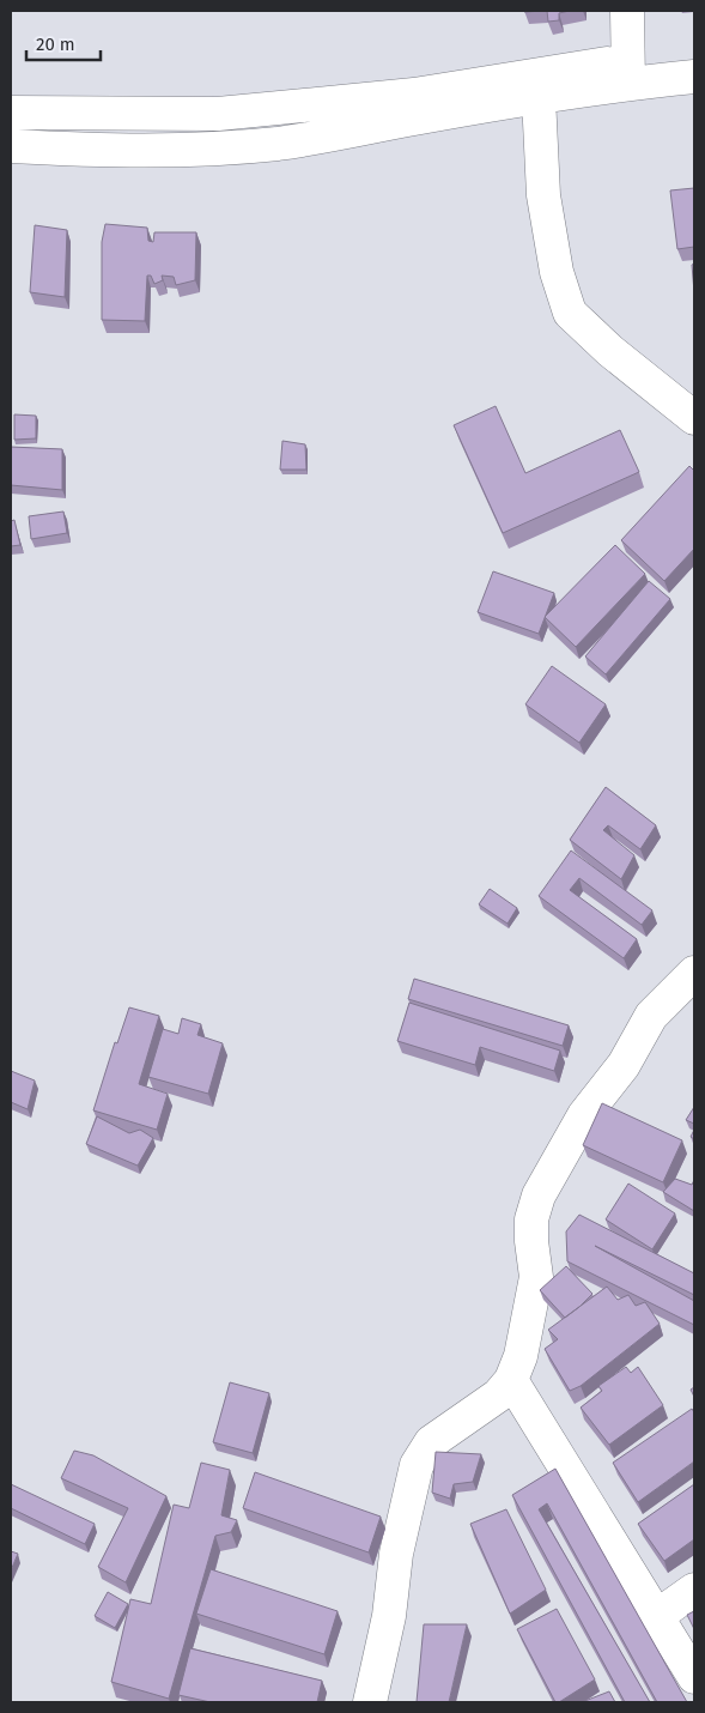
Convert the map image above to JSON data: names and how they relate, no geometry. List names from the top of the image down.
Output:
{
  "scale_bar": "20 m"
}
